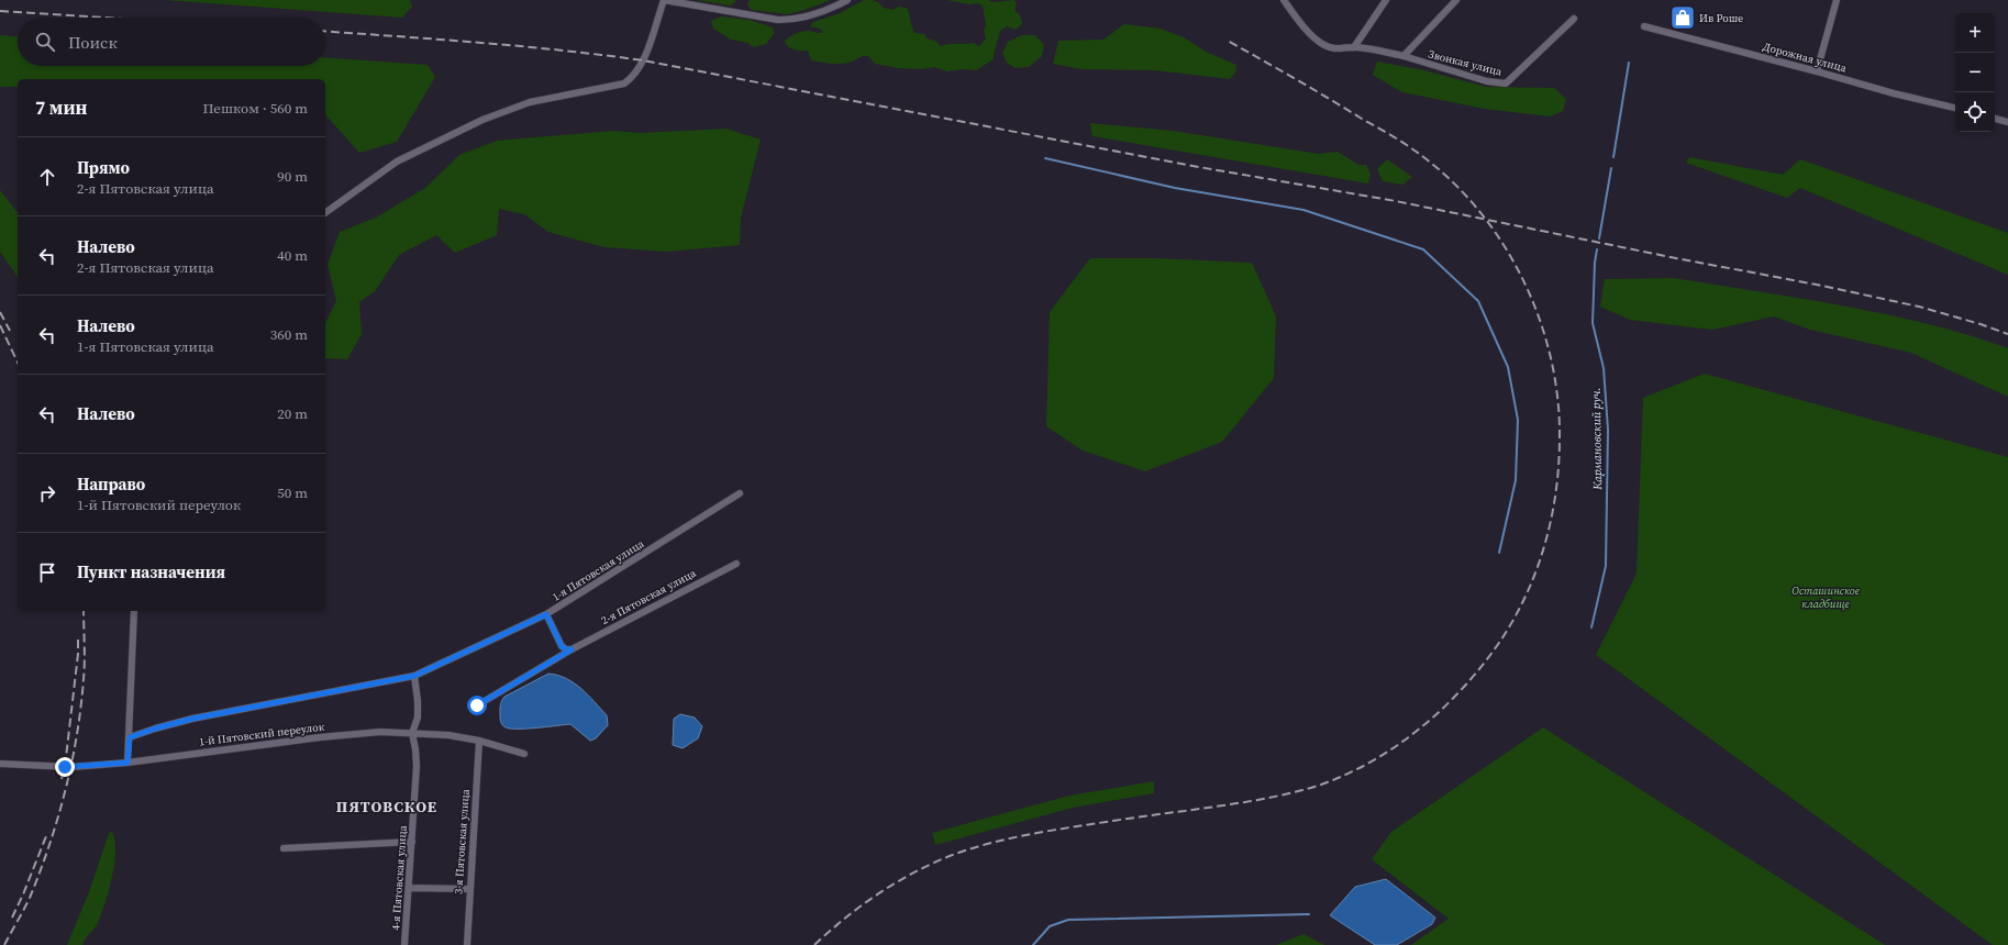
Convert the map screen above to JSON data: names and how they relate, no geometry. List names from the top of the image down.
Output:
{
  "streets": {
    "street": [
      "Дорожная улица",
      "Звонкая улица",
      "1-я Пятовская улица",
      "2-я Пятовская улица",
      "1-й Пятовский переулок",
      "3-я Пятовская улица",
      "4-я Пятовская улица"
    ]
  },
  "crossings": [
    ["1-й Пятовский переулок", "3-я Пятовская улица"],
    ["1-й Пятовский переулок", "4-я Пятовская улица"]
  ],
  "districts": ["ПЯТОВСКОЕ"],
  "water": ["Кармановский руч."],
  "parks": ["Осташинское кладбище"],
  "places": {
    "shop": ["Ив Роше"]
  },
  "page": {
    "map_buttons": ["+", "−"],
    "search": "Поиск",
    "heading": ["7 мин", "Пешком · 560 m"],
    "list": [
      ["Прямо", "2-я Пятовская улица", "90 m"],
      ["Налево", "2-я Пятовская улица", "40 m"],
      ["Налево", "1-я Пятовская улица", "360 m"],
      ["Налево", "20 m"],
      ["Направо", "1-й Пятовский переулок", "50 m"],
      "Пункт назначения"
    ]
  }
}
